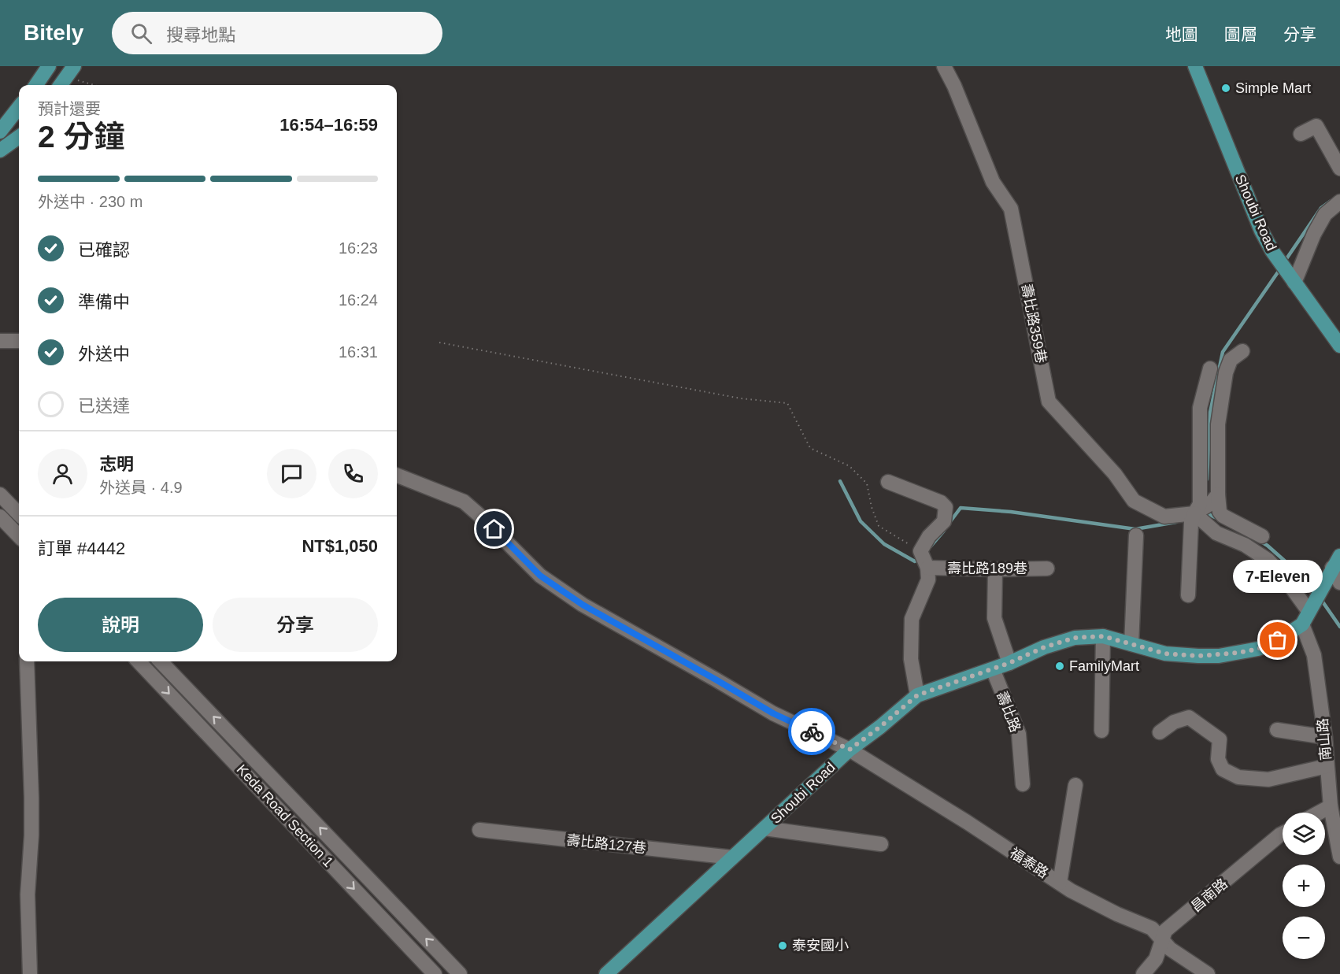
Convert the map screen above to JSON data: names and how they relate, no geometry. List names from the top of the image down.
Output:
{
  "streets": {
    "main road": ["Shoubi Road"],
    "street": [
      "壽比路359巷",
      "壽比路189巷",
      "壽比路",
      "南山路",
      "Keda Road Section 1",
      "壽比路127巷",
      "福泰路",
      "昌南路"
    ]
  },
  "crossings": [
    ["Shoubi Road", "壽比路189巷"],
    ["Shoubi Road", "壽比路"],
    ["Shoubi Road", "南山路"],
    ["Shoubi Road", "壽比路127巷"],
    ["Shoubi Road", "福泰路"],
    ["福泰路", "昌南路"]
  ],
  "places": [
    "Simple Mart",
    "7-Eleven",
    "FamilyMart",
    "泰安國小"
  ],
  "page": {
    "header": "Bitely",
    "search": "搜尋地點",
    "nav": ["地圖", "圖層", "分享"],
    "heading": ["2 分鐘", "預計還要", "16:54–16:59"],
    "panel": [
      "志明",
      "外送員 · 4.9",
      "訂單 #4442",
      "NT$1,050"
    ],
    "bar": "外送中 · 230 m",
    "list": [
      ["已確認", "16:23"],
      ["準備中", "16:24"],
      ["外送中", "16:31"],
      "已送達"
    ],
    "bubble": "7-Eleven",
    "buttons": ["說明", "分享"],
    "map_buttons": ["+", "−"]
  }
}
